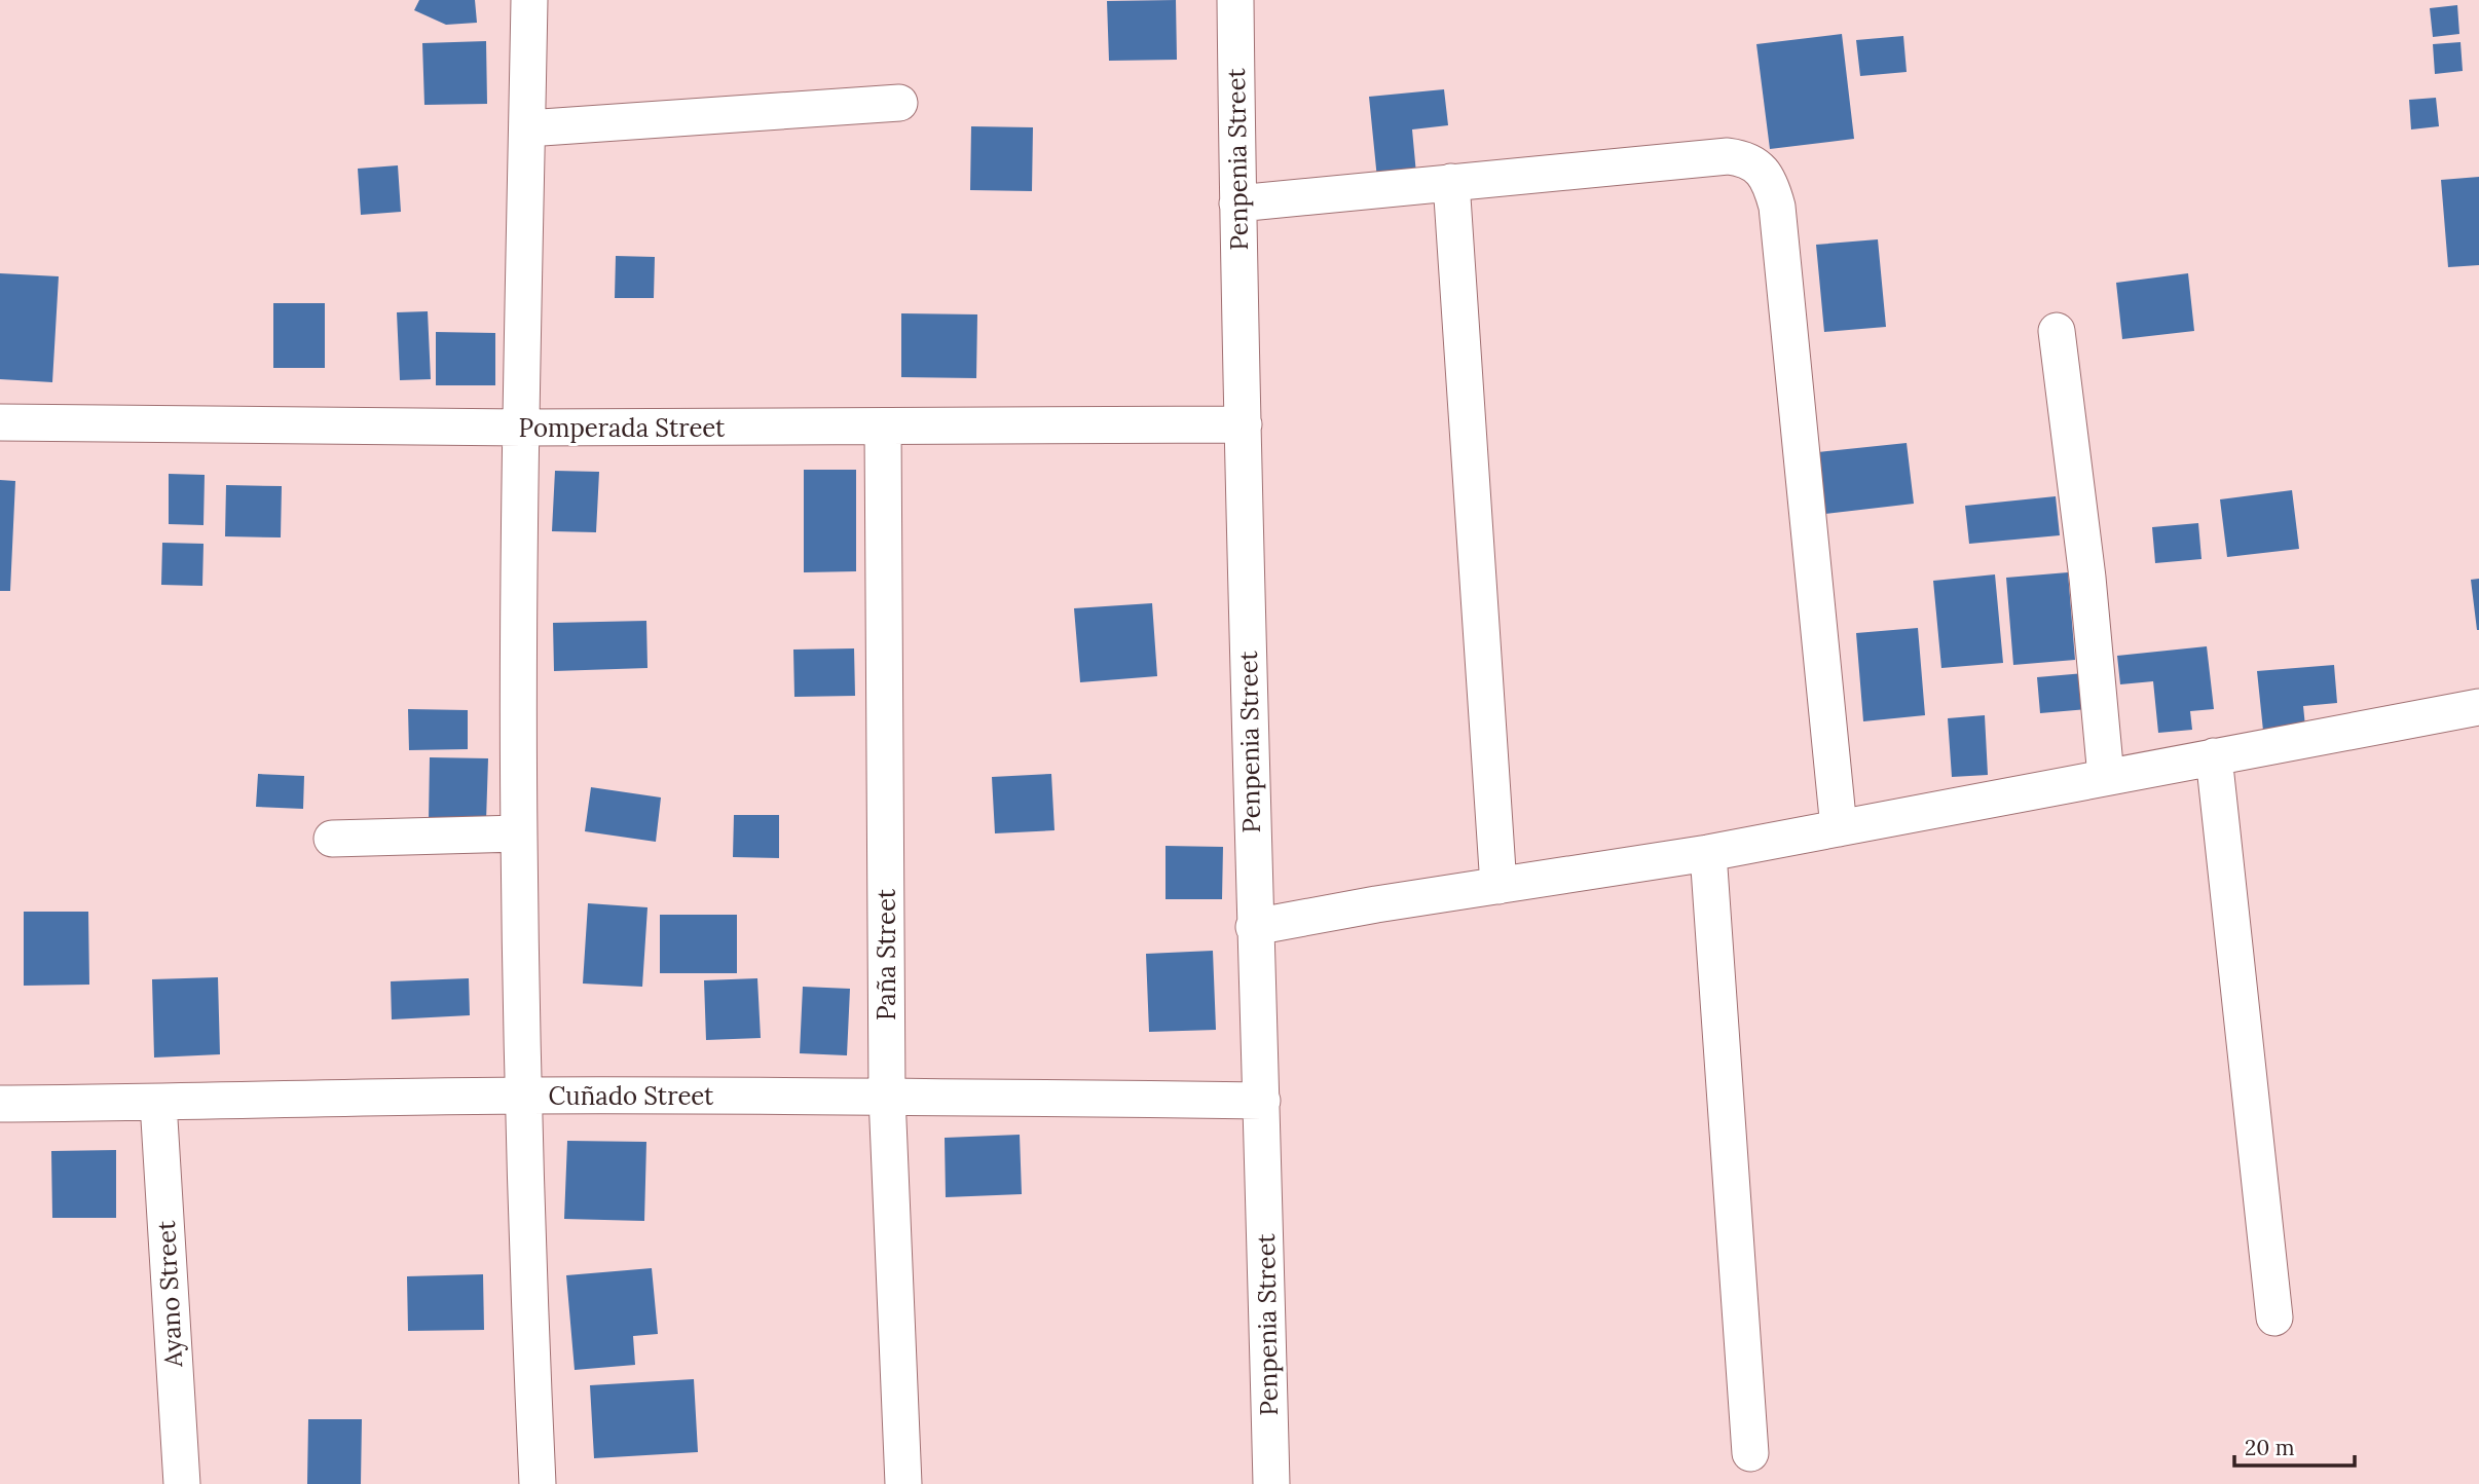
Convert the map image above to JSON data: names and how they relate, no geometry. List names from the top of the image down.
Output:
{
  "streets": {
    "street": [
      "Penpenia Street",
      "Pomperada Street",
      "Paña Street",
      "Cuñado Street",
      "Ayano Street"
    ]
  },
  "crossings": [
    ["Penpenia Street", "Pomperada Street"],
    ["Penpenia Street", "Cuñado Street"],
    ["Pomperada Street", "Paña Street"],
    ["Paña Street", "Cuñado Street"],
    ["Cuñado Street", "Ayano Street"]
  ],
  "scale_bar": "20 m"
}
